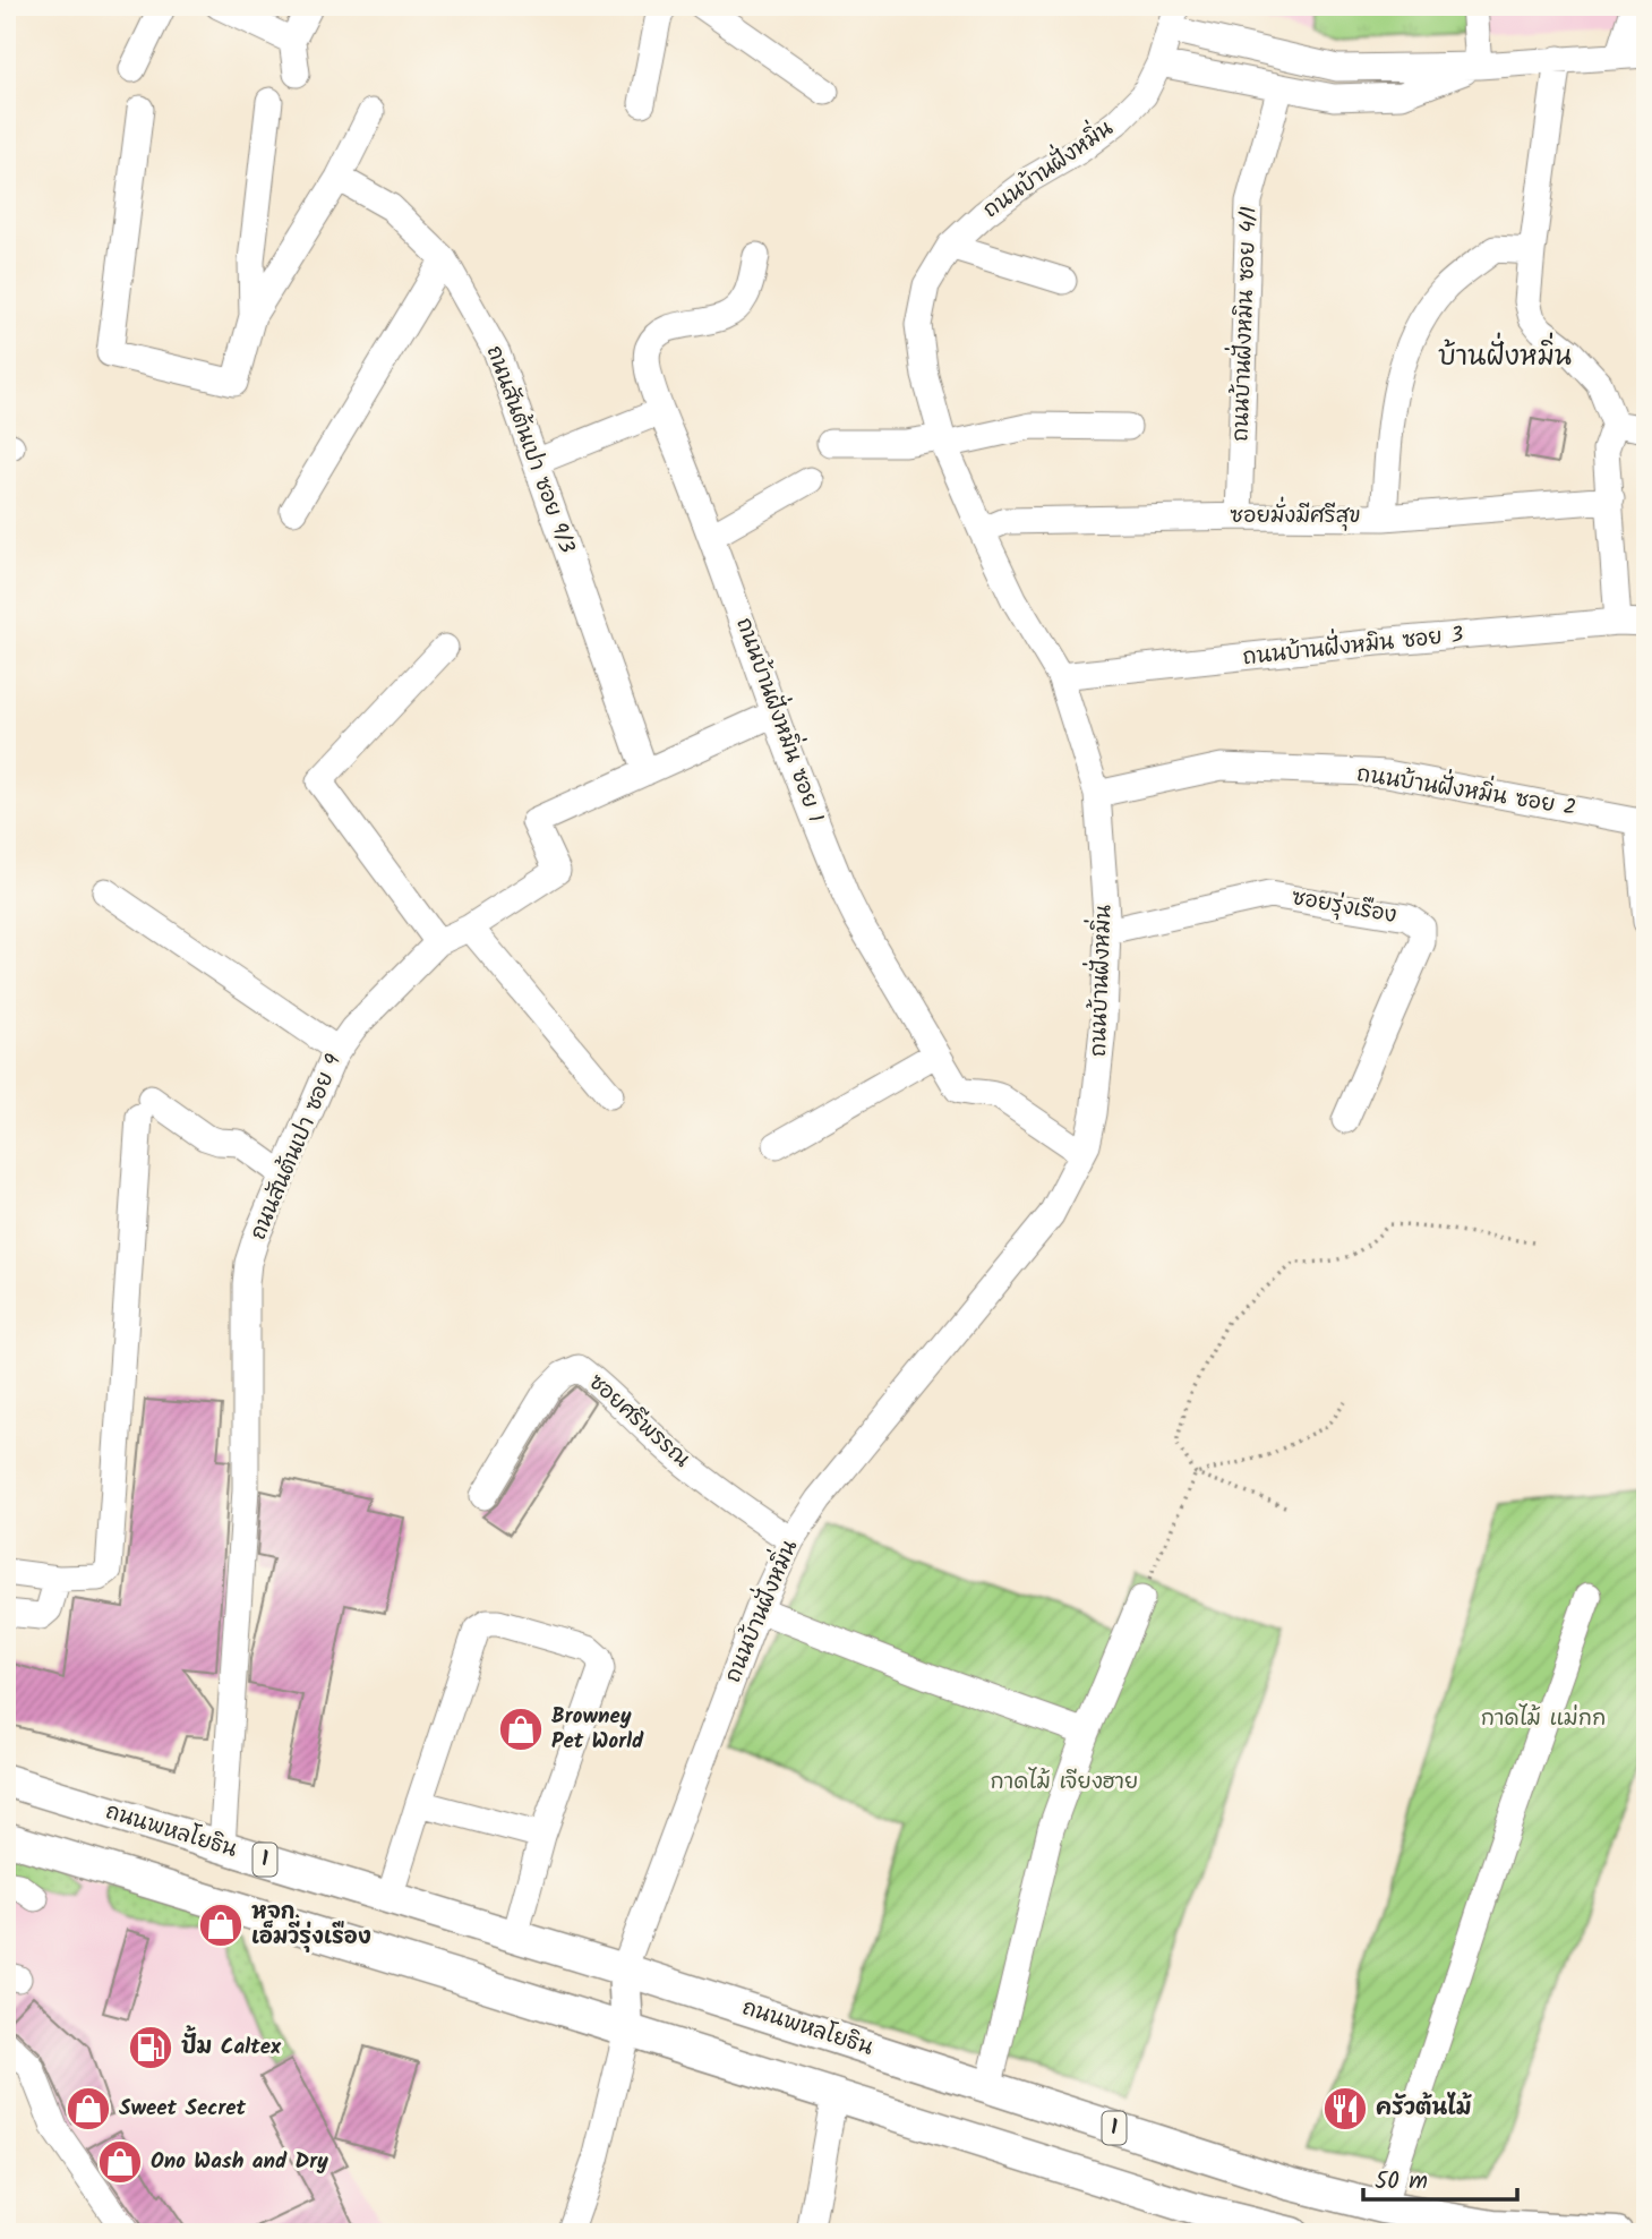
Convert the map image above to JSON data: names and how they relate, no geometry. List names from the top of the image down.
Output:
{
  "streets": {
    "main road": ["ถนนพหลโยธิน", "1"],
    "street": [
      "ถนนบ้านฝั่งหมิ่น",
      "ถนนบ้านฝั่งหมิน ซอย 4/1",
      "ถนนสันต้นเปา ซอย 9/3",
      "ซอยมั่งมีศรีสุข",
      "ถนนบ้านฝั่งหมิน ซอย 3",
      "ถนนบ้านฝั่งหมิ่น ซอย 1",
      "ถนนบ้านฝั่งหมิ่น ซอย 2",
      "ซอยรุ่งเรือง",
      "ถนนสันต้นเปา ซอย 9",
      "ซอยศรีพรรณ"
    ]
  },
  "crossings": [
    ["ถนนบ้านฝั่งหมิ่น", "ซอยมั่งมีศรีสุข"],
    ["ถนนบ้านฝั่งหมิ่น", "ถนนบ้านฝั่งหมิน ซอย 3"],
    ["ถนนบ้านฝั่งหมิ่น", "ถนนบ้านฝั่งหมิ่น ซอย 1"],
    ["ถนนบ้านฝั่งหมิ่น", "ถนนบ้านฝั่งหมิ่น ซอย 2"],
    ["ถนนบ้านฝั่งหมิ่น", "ซอยรุ่งเรือง"],
    ["ถนนบ้านฝั่งหมิ่น", "ซอยศรีพรรณ"],
    ["ถนนบ้านฝั่งหมิ่น", "ถนนพหลโยธิน"],
    ["ถนนบ้านฝั่งหมิน ซอย 4/1", "ซอยมั่งมีศรีสุข"],
    ["ถนนสันต้นเปา ซอย 9/3", "ถนนสันต้นเปา ซอย 9"],
    ["ถนนบ้านฝั่งหมิ่น ซอย 1", "ถนนสันต้นเปา ซอย 9"],
    ["ถนนสันต้นเปา ซอย 9", "ถนนพหลโยธิน"]
  ],
  "districts": ["บ้านฝั่งหมิ่น"],
  "parks": ["กาดไม้ แม่กก", "กาดไม้ เจียงฮาย"],
  "places": {
    "shop": [
      "Browney Pet World",
      "หจก. เอ็มวีรุ่งเรือง",
      "Sweet Secret",
      "Ono Wash and Dry"
    ],
    "fuel station": ["ปั้ม Caltex"],
    "restaurant": ["ครัวต้นไม้"]
  },
  "scale_bar": "50 m"
}
